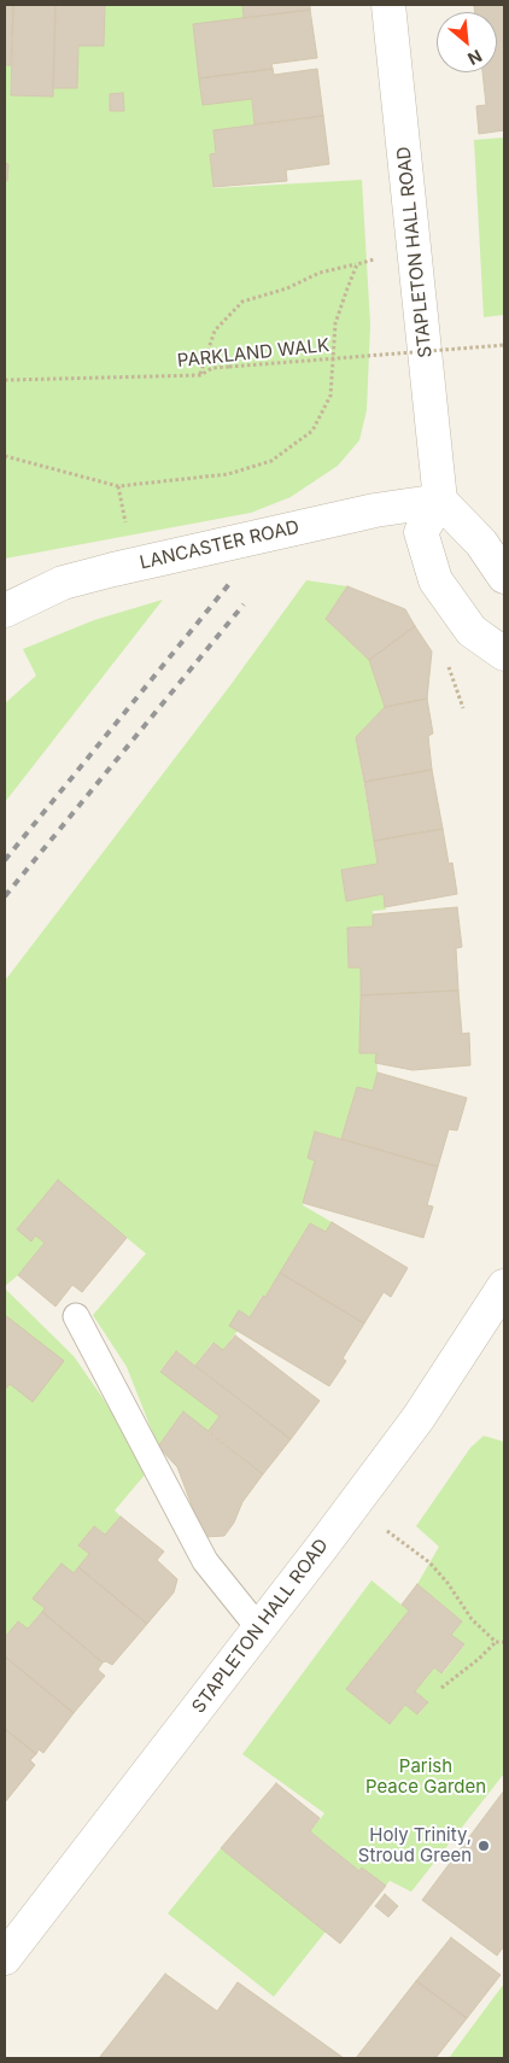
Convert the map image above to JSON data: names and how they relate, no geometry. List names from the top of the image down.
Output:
{
  "streets": {
    "street": ["STAPLETON HALL ROAD", "LANCASTER ROAD"],
    "path": ["PARKLAND WALK"]
  },
  "crossings": [
    ["STAPLETON HALL ROAD", "LANCASTER ROAD"]
  ],
  "parks": ["Parish Peace Garden"],
  "places": ["Holy Trinity, Stroud Green"],
  "north": "bottom right"
}
